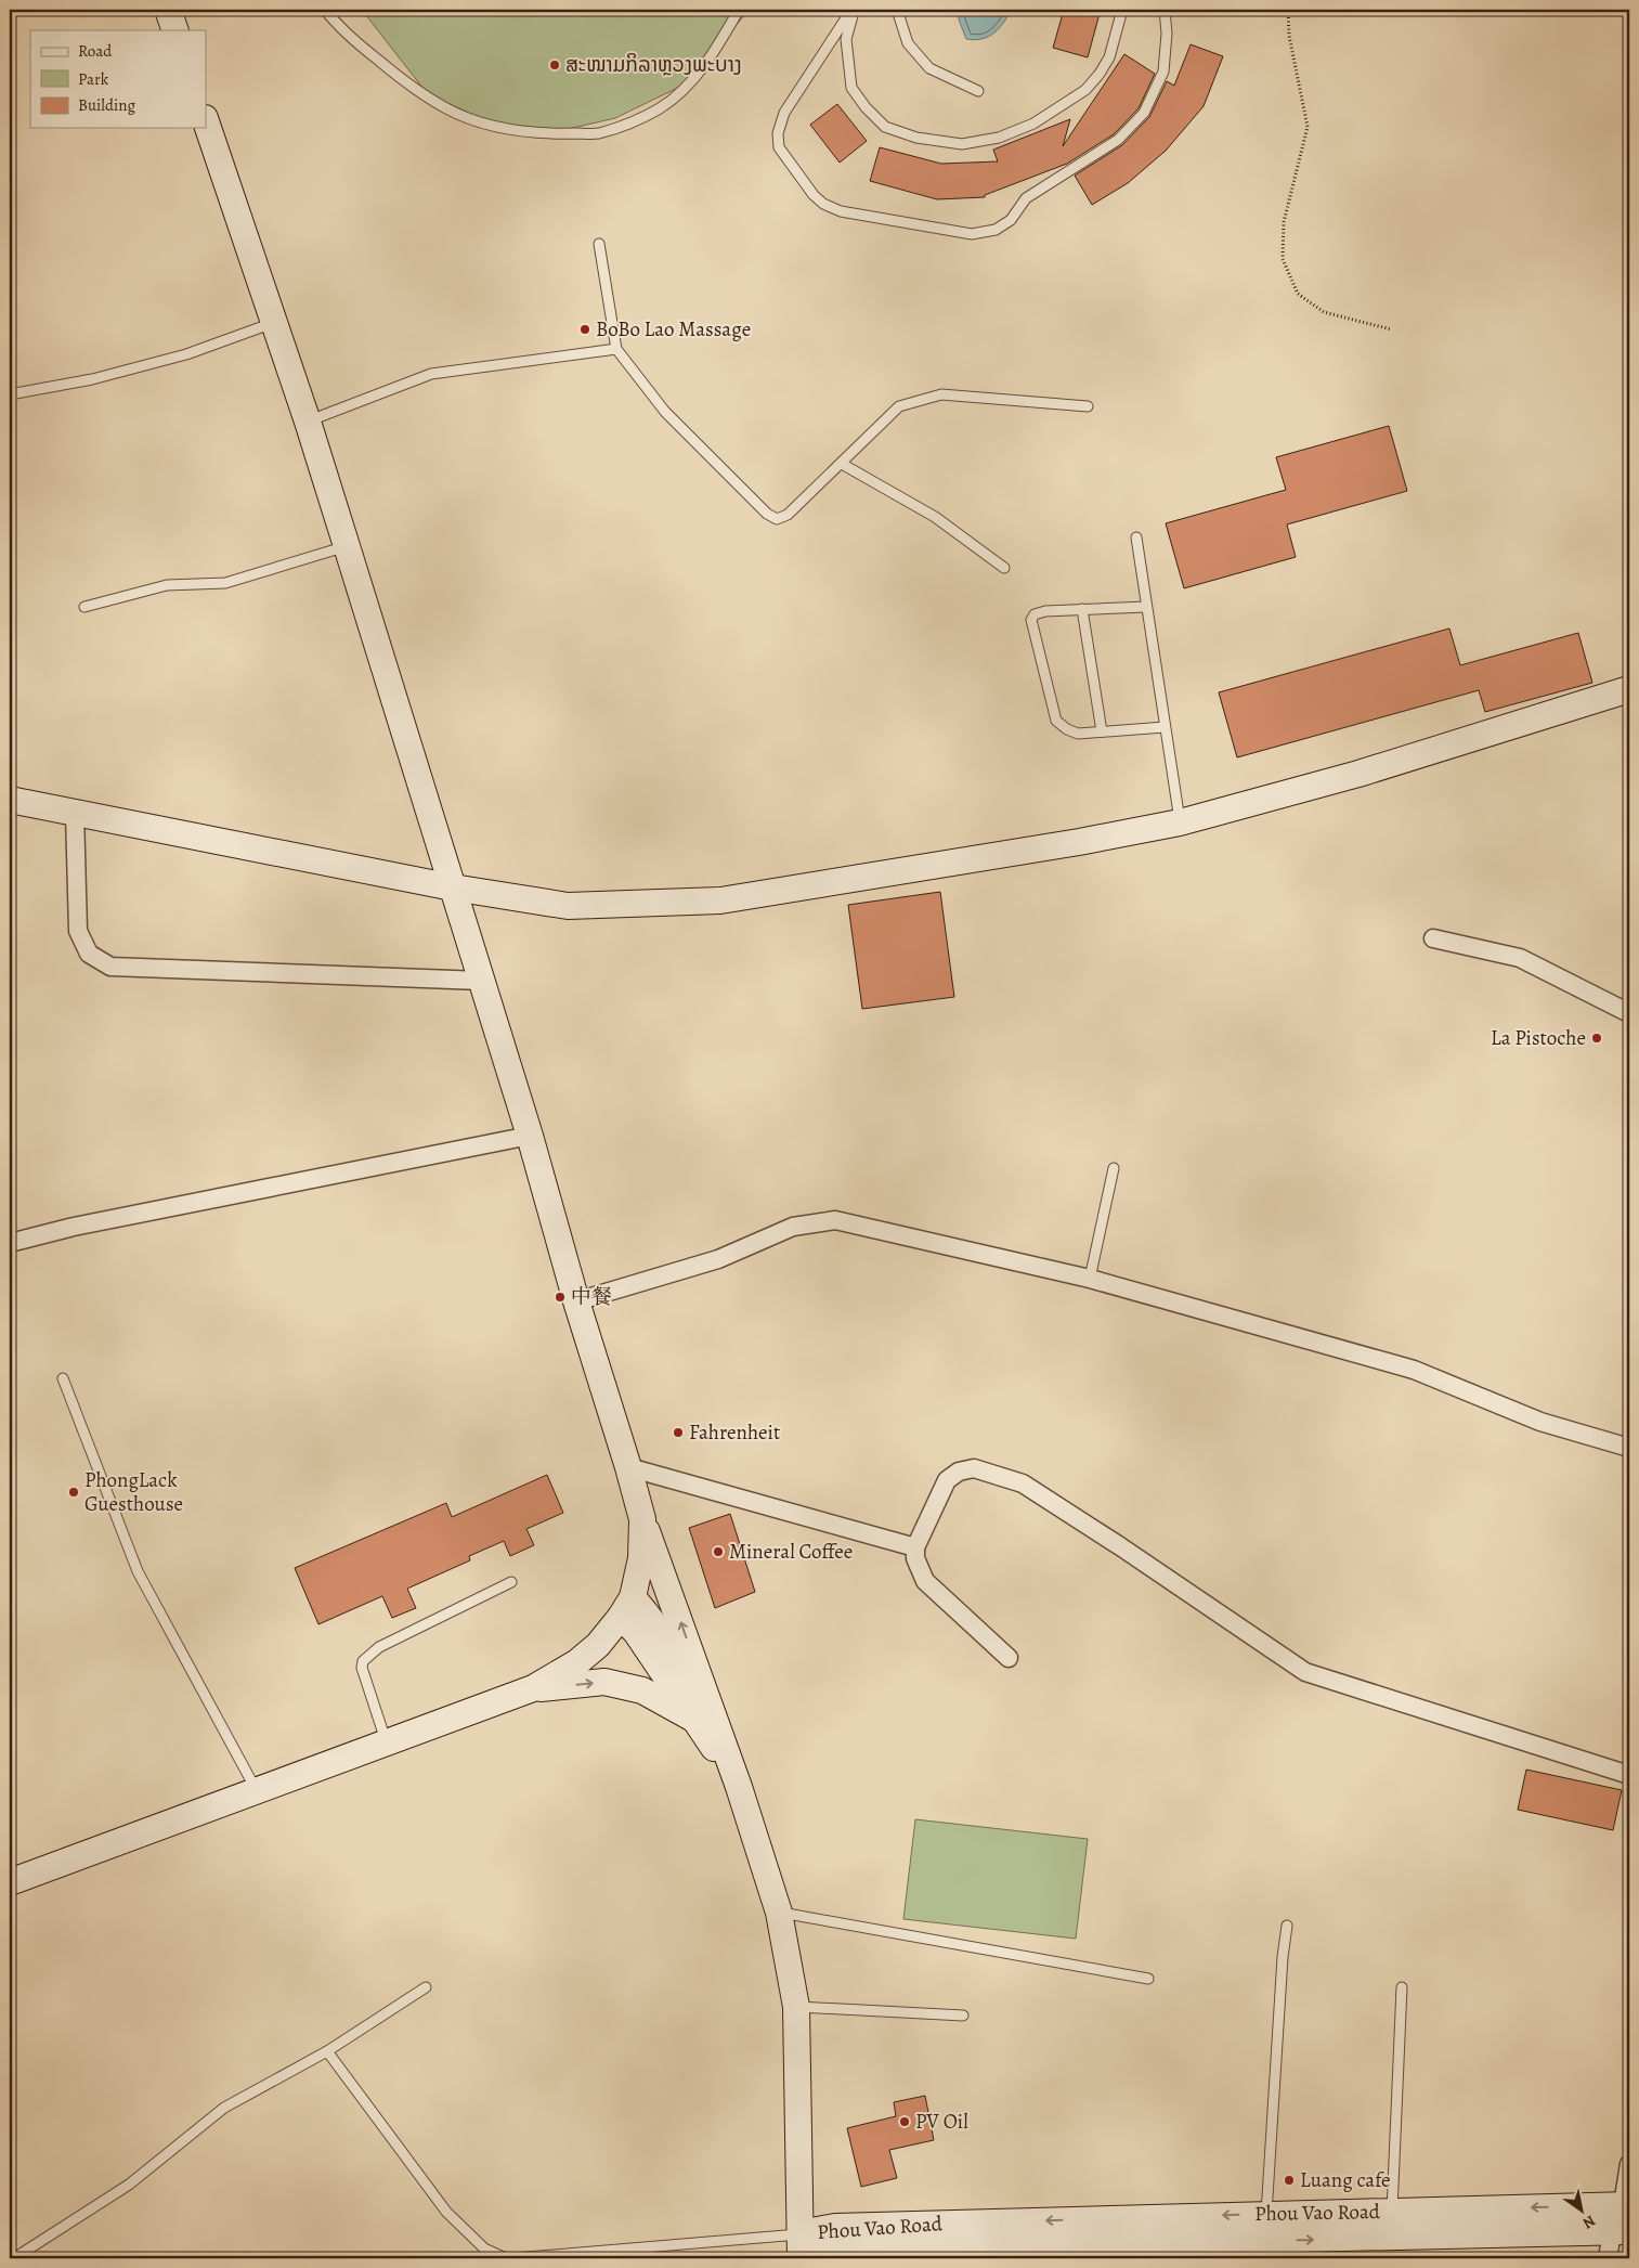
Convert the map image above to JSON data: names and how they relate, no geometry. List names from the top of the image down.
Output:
{
  "streets": {
    "street": ["Phou Vao Road"]
  },
  "places": [
    "ສະໜາມກິລາຫຼວງພະບາງ",
    "BoBo Lao Massage",
    "La Pistoche",
    "中餐",
    "Fahrenheit",
    "PhongLack Guesthouse",
    "Mineral Coffee",
    "PV Oil",
    "Luang cafe"
  ],
  "legend": ["Road", "Park", "Building"],
  "north": "bottom right"
}
